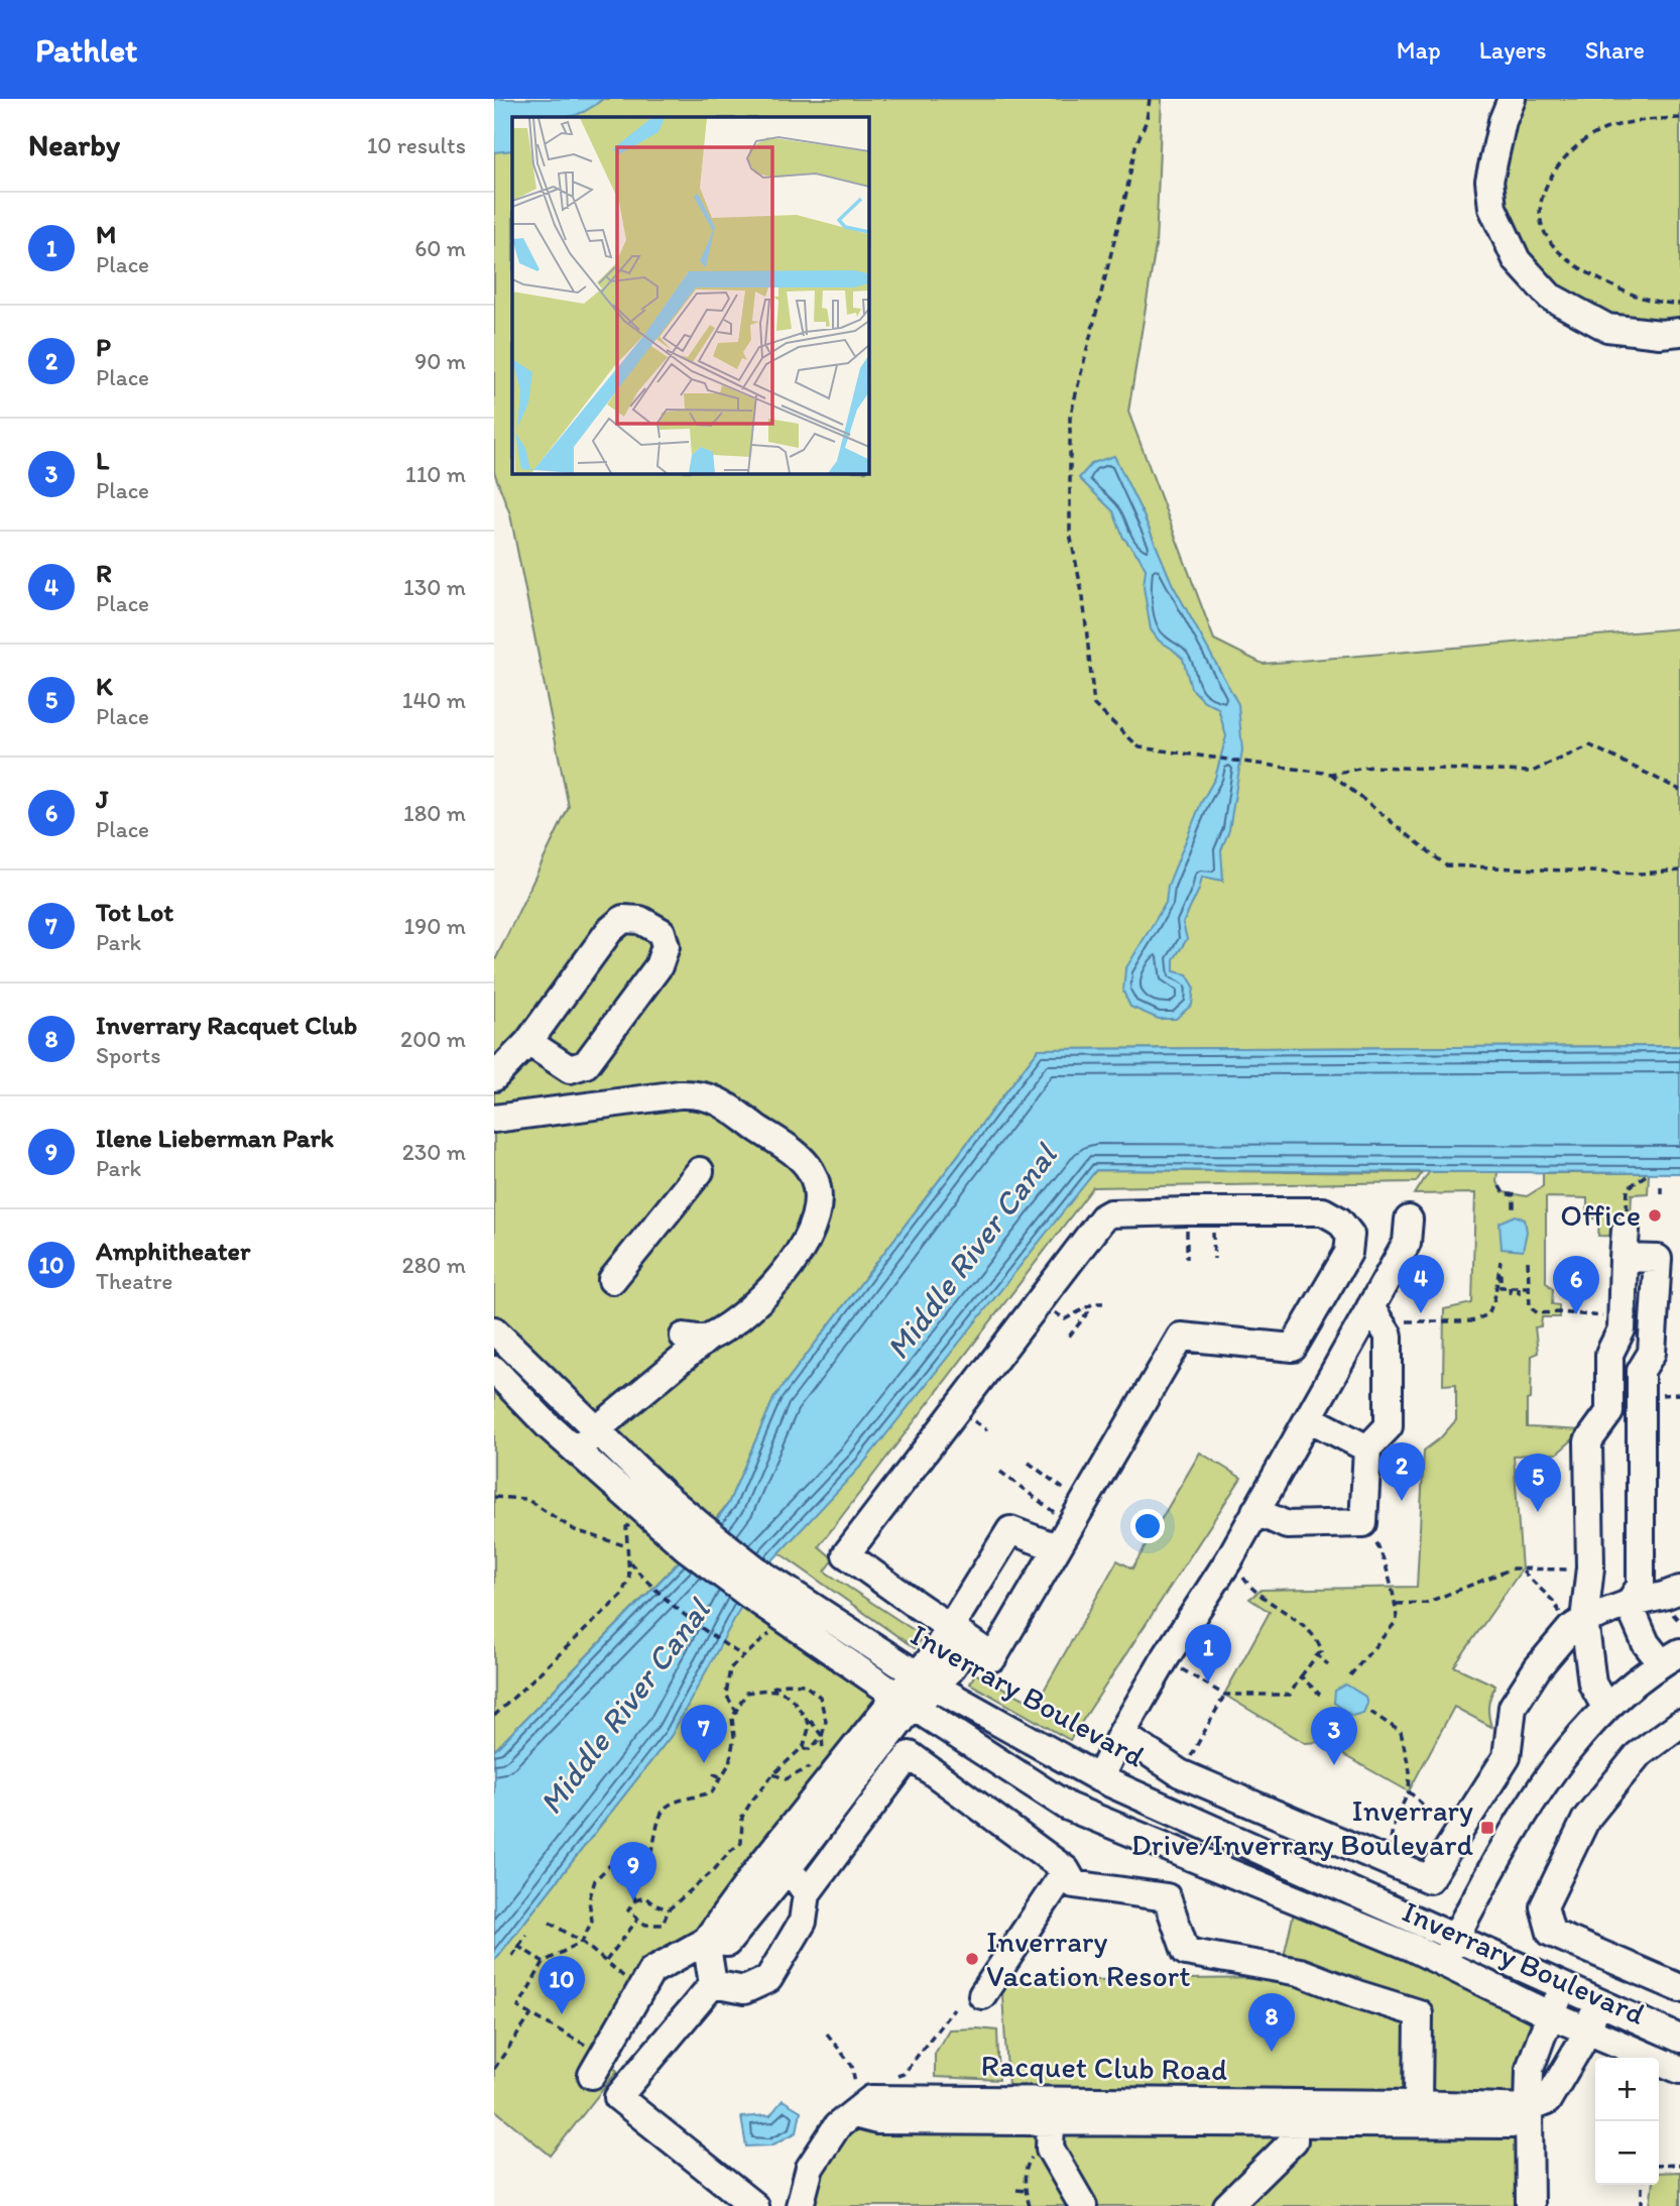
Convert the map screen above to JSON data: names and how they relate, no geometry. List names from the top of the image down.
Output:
{
  "streets": {
    "street": ["Inverrary Boulevard", "Racquet Club Road"]
  },
  "water": ["Middle River Canal"],
  "places": {
    "other": ["Office", "Inverrary Vacation Resort"],
    "transit": ["Inverrary Drive/Inverrary Boulevard"]
  },
  "page": {
    "header": "Pathlet",
    "nav": ["Map", "Layers", "Share"],
    "heading": ["Nearby", "10 results"],
    "list": [
      {
        "mark": "1",
        "name": "M",
        "note": "Place",
        "value": "60 m"
      },
      {
        "mark": "2",
        "name": "P",
        "note": "Place",
        "value": "90 m"
      },
      {
        "mark": "3",
        "name": "L",
        "note": "Place",
        "value": "110 m"
      },
      {
        "mark": "4",
        "name": "R",
        "note": "Place",
        "value": "130 m"
      },
      {
        "mark": "5",
        "name": "K",
        "note": "Place",
        "value": "140 m"
      },
      {
        "mark": "6",
        "name": "J",
        "note": "Place",
        "value": "180 m"
      },
      {
        "mark": "7",
        "name": "Tot Lot",
        "note": "Park",
        "value": "190 m"
      },
      {
        "mark": "8",
        "name": "Inverrary Racquet Club",
        "note": "Sports",
        "value": "200 m"
      },
      {
        "mark": "9",
        "name": "Ilene Lieberman Park",
        "note": "Park",
        "value": "230 m"
      },
      {
        "mark": "10",
        "name": "Amphitheater",
        "note": "Theatre",
        "value": "280 m"
      }
    ],
    "pins": [
      "4",
      "6",
      "2",
      "5",
      "1",
      "7",
      "3",
      "9",
      "10",
      "8"
    ],
    "map_buttons": ["+", "−"]
  }
}
